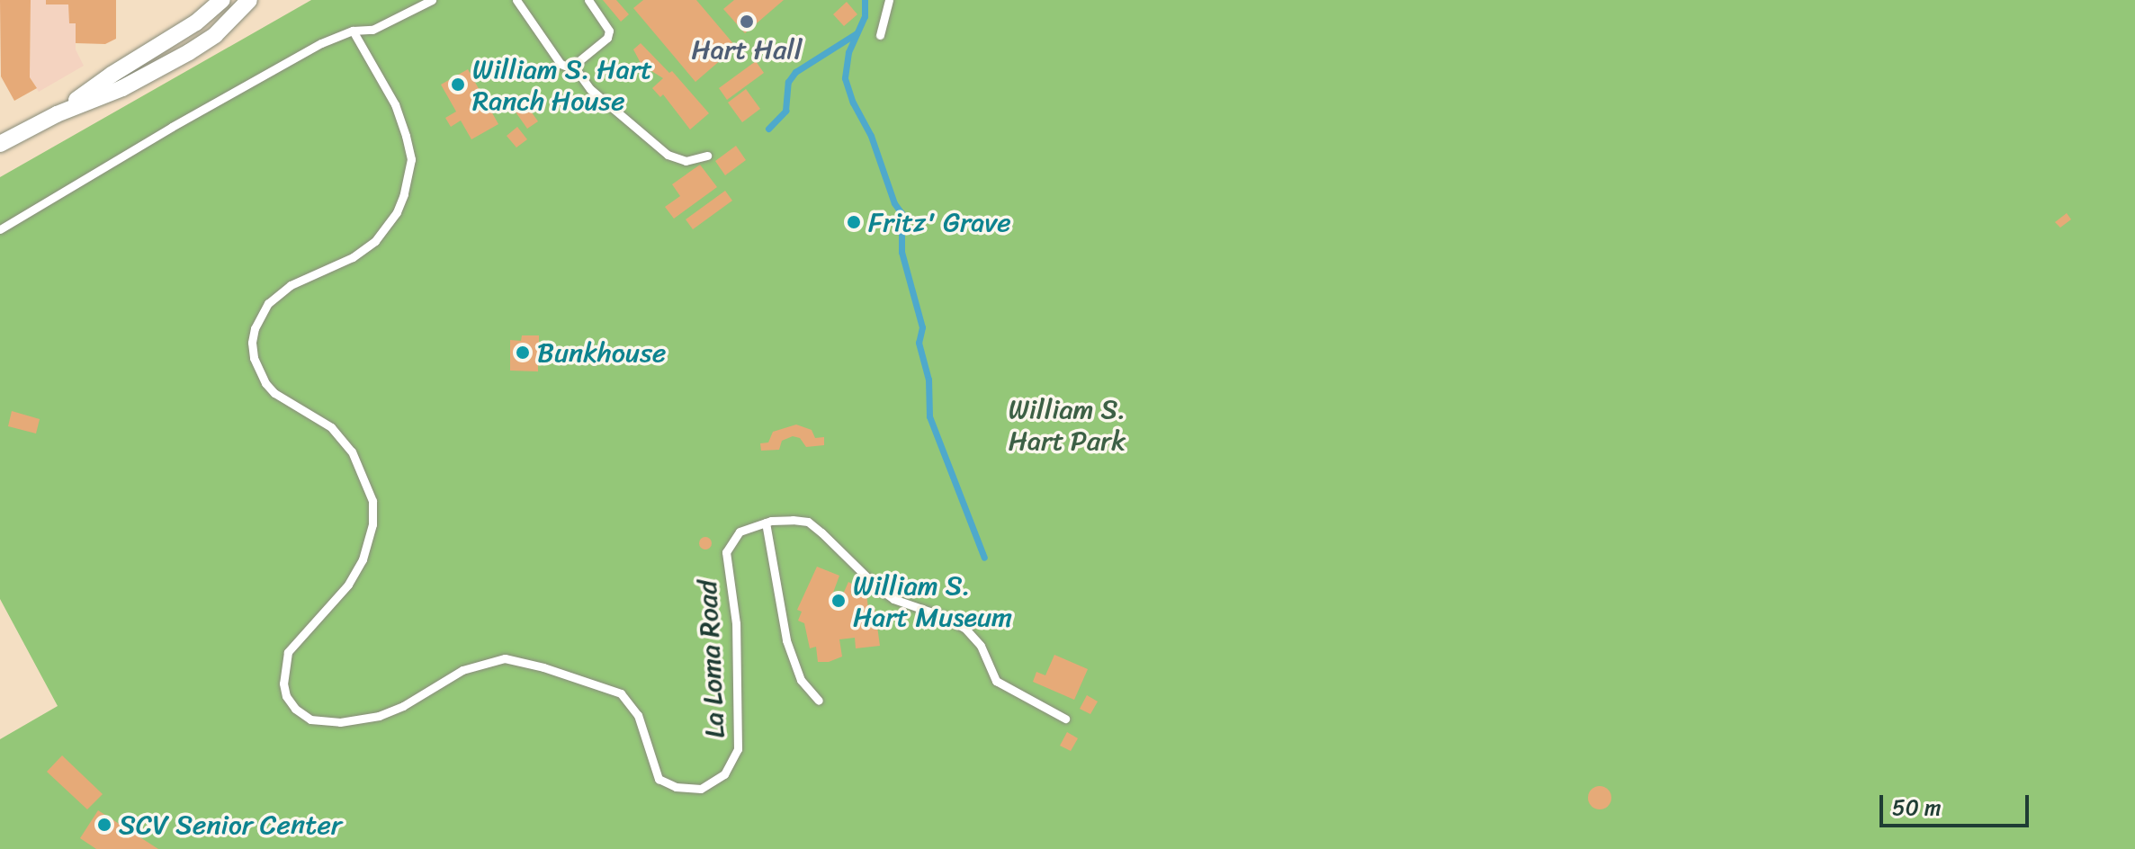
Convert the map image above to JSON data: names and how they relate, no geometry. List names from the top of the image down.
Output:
{
  "streets": {
    "lane": ["La Loma Road"]
  },
  "parks": ["William S. Hart Park"],
  "places": [
    "Hart Hall",
    "William S. Hart Ranch House",
    "Fritz' Grave",
    "Bunkhouse",
    "William S. Hart Museum",
    "SCV Senior Center"
  ],
  "scale_bar": "50 m"
}
